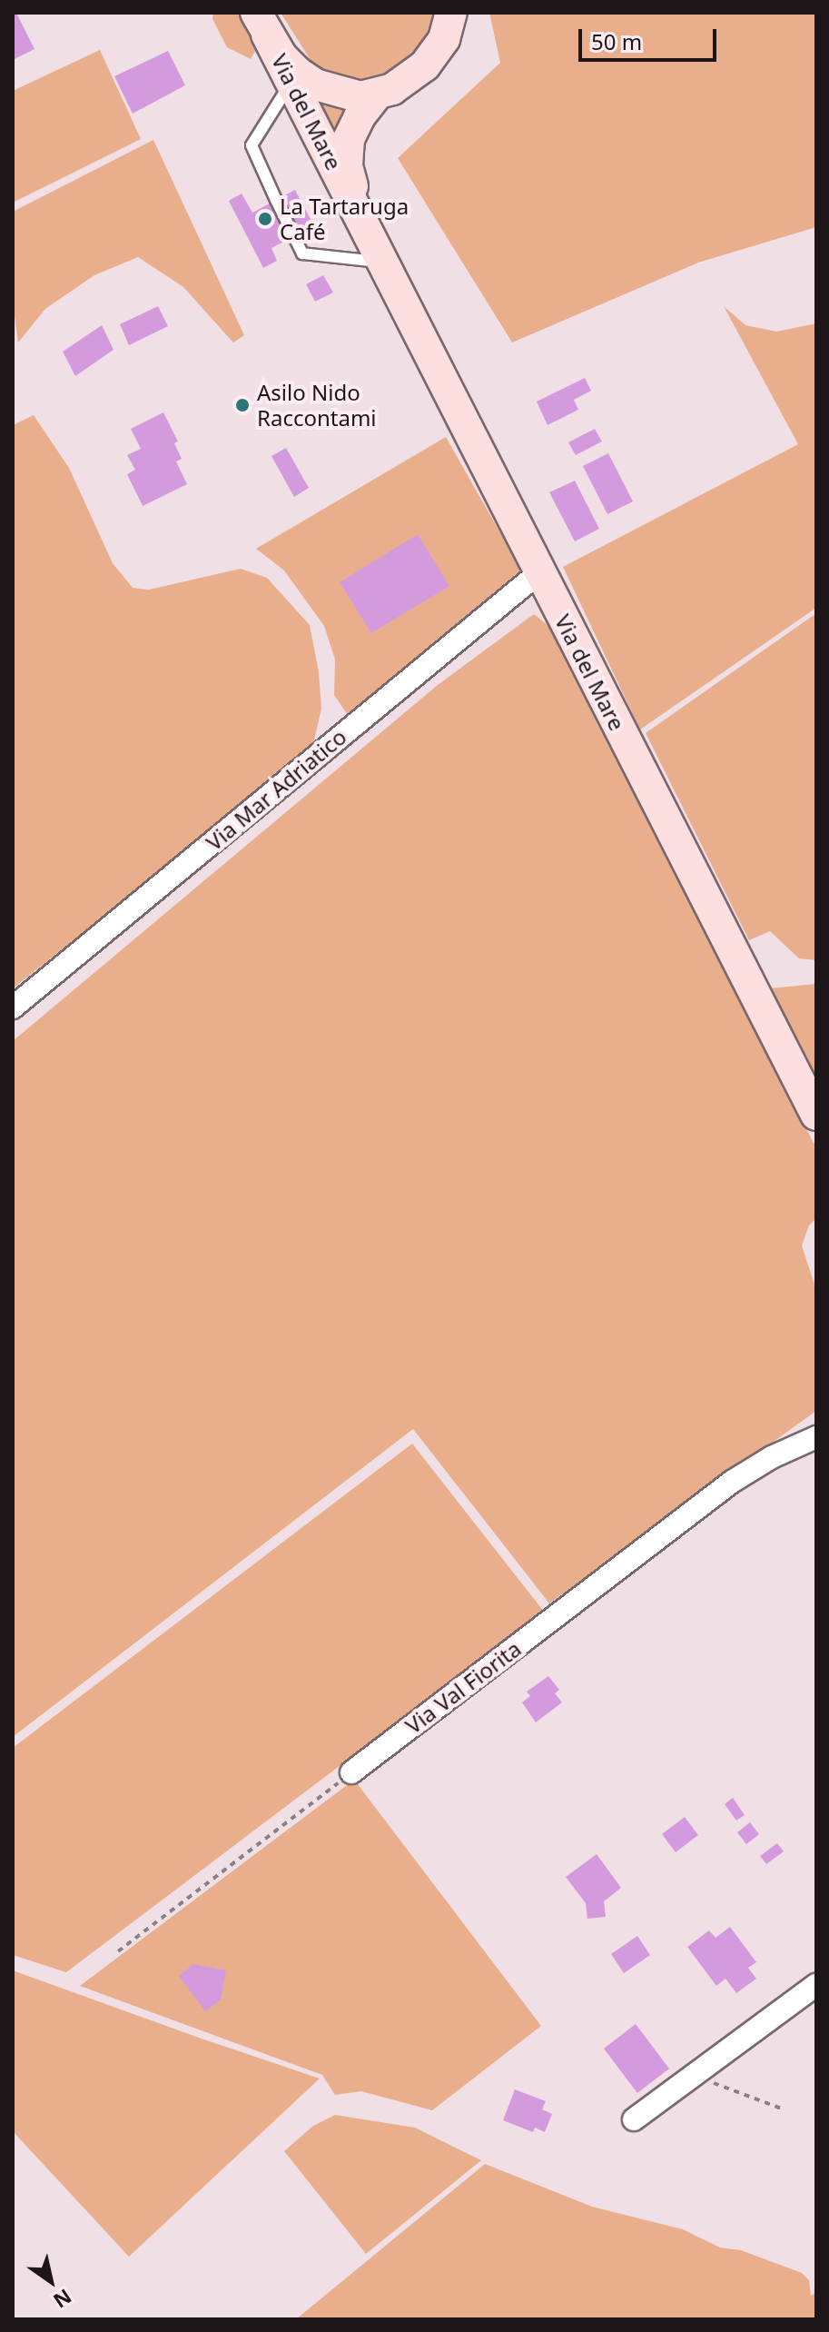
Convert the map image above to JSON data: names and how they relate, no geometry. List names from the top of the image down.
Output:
{
  "streets": {
    "main road": ["Via del Mare"],
    "street": ["Via Mar Adriatico", "Via Val Fiorita"]
  },
  "crossings": [
    ["Via del Mare", "Via Mar Adriatico"]
  ],
  "places": ["La Tartaruga Café", "Asilo Nido Raccontami"],
  "scale_bar": "50 m",
  "north": "bottom right"
}
